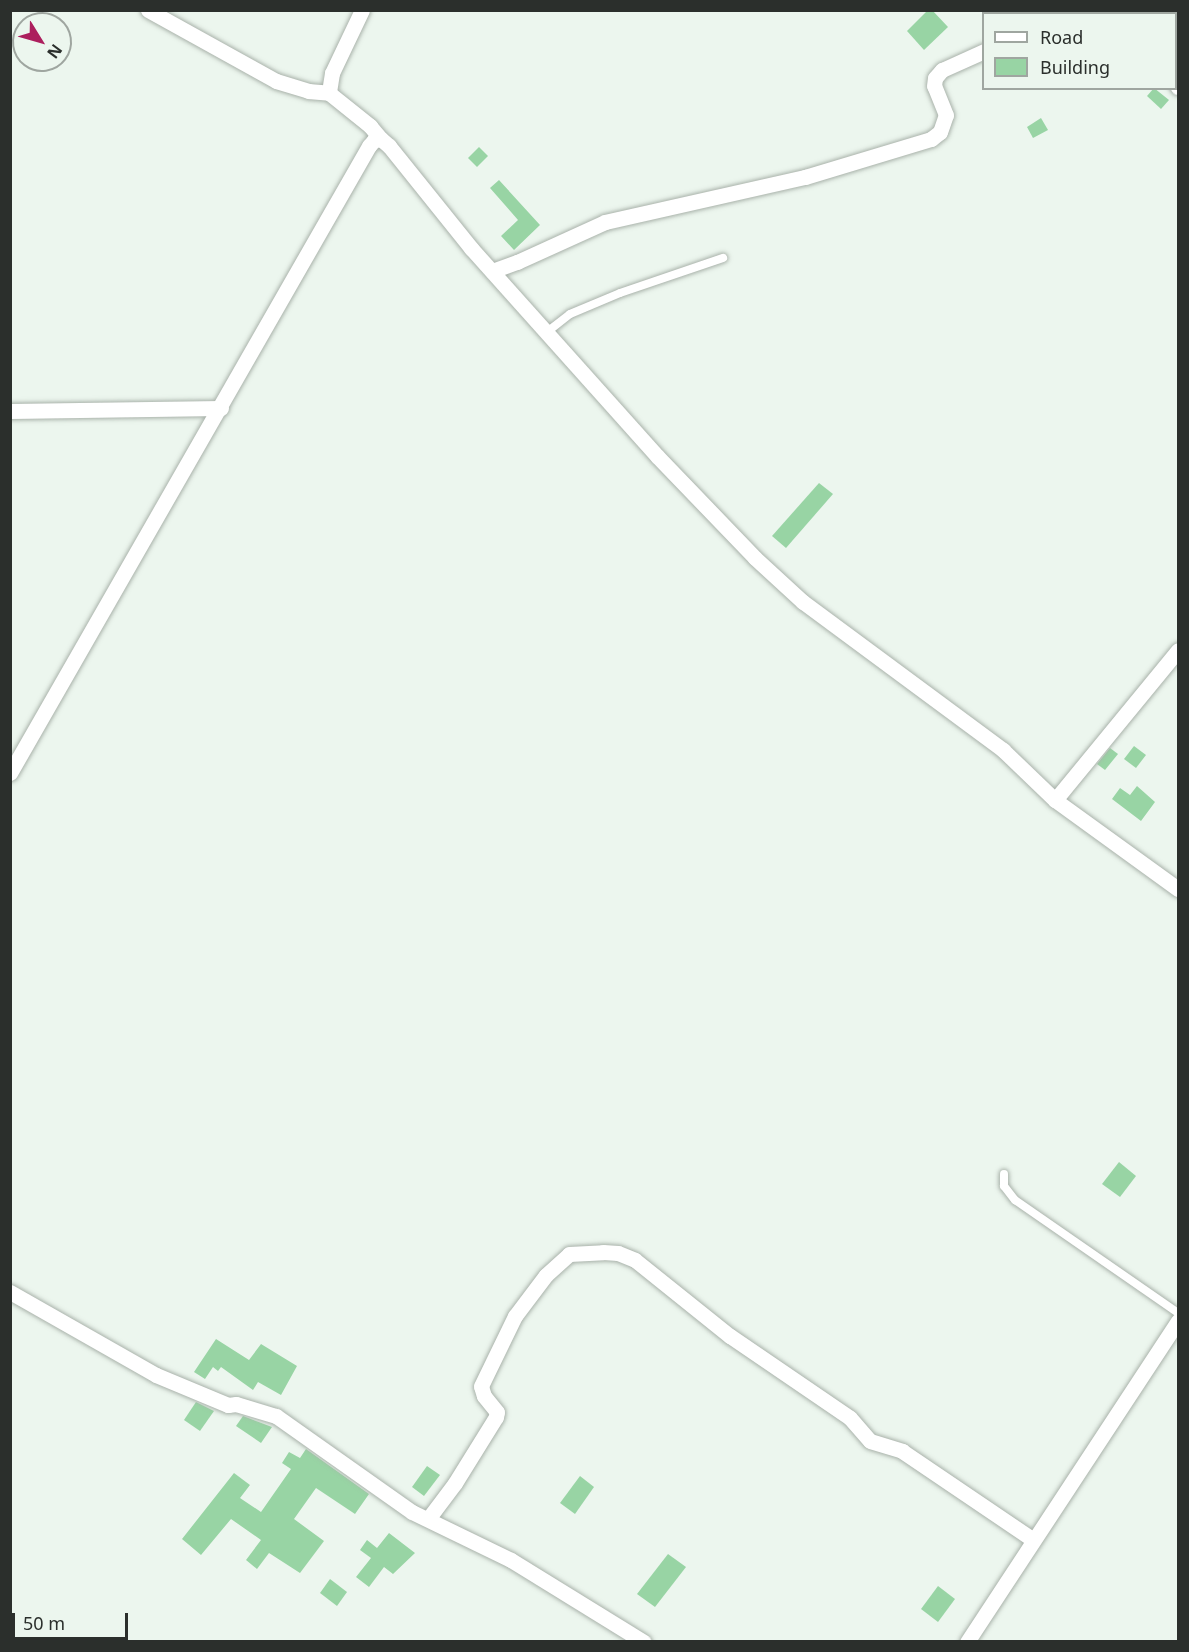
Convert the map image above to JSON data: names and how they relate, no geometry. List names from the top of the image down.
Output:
{
  "legend": ["Road", "Building"],
  "scale_bar": "50 m",
  "north": "bottom right"
}
